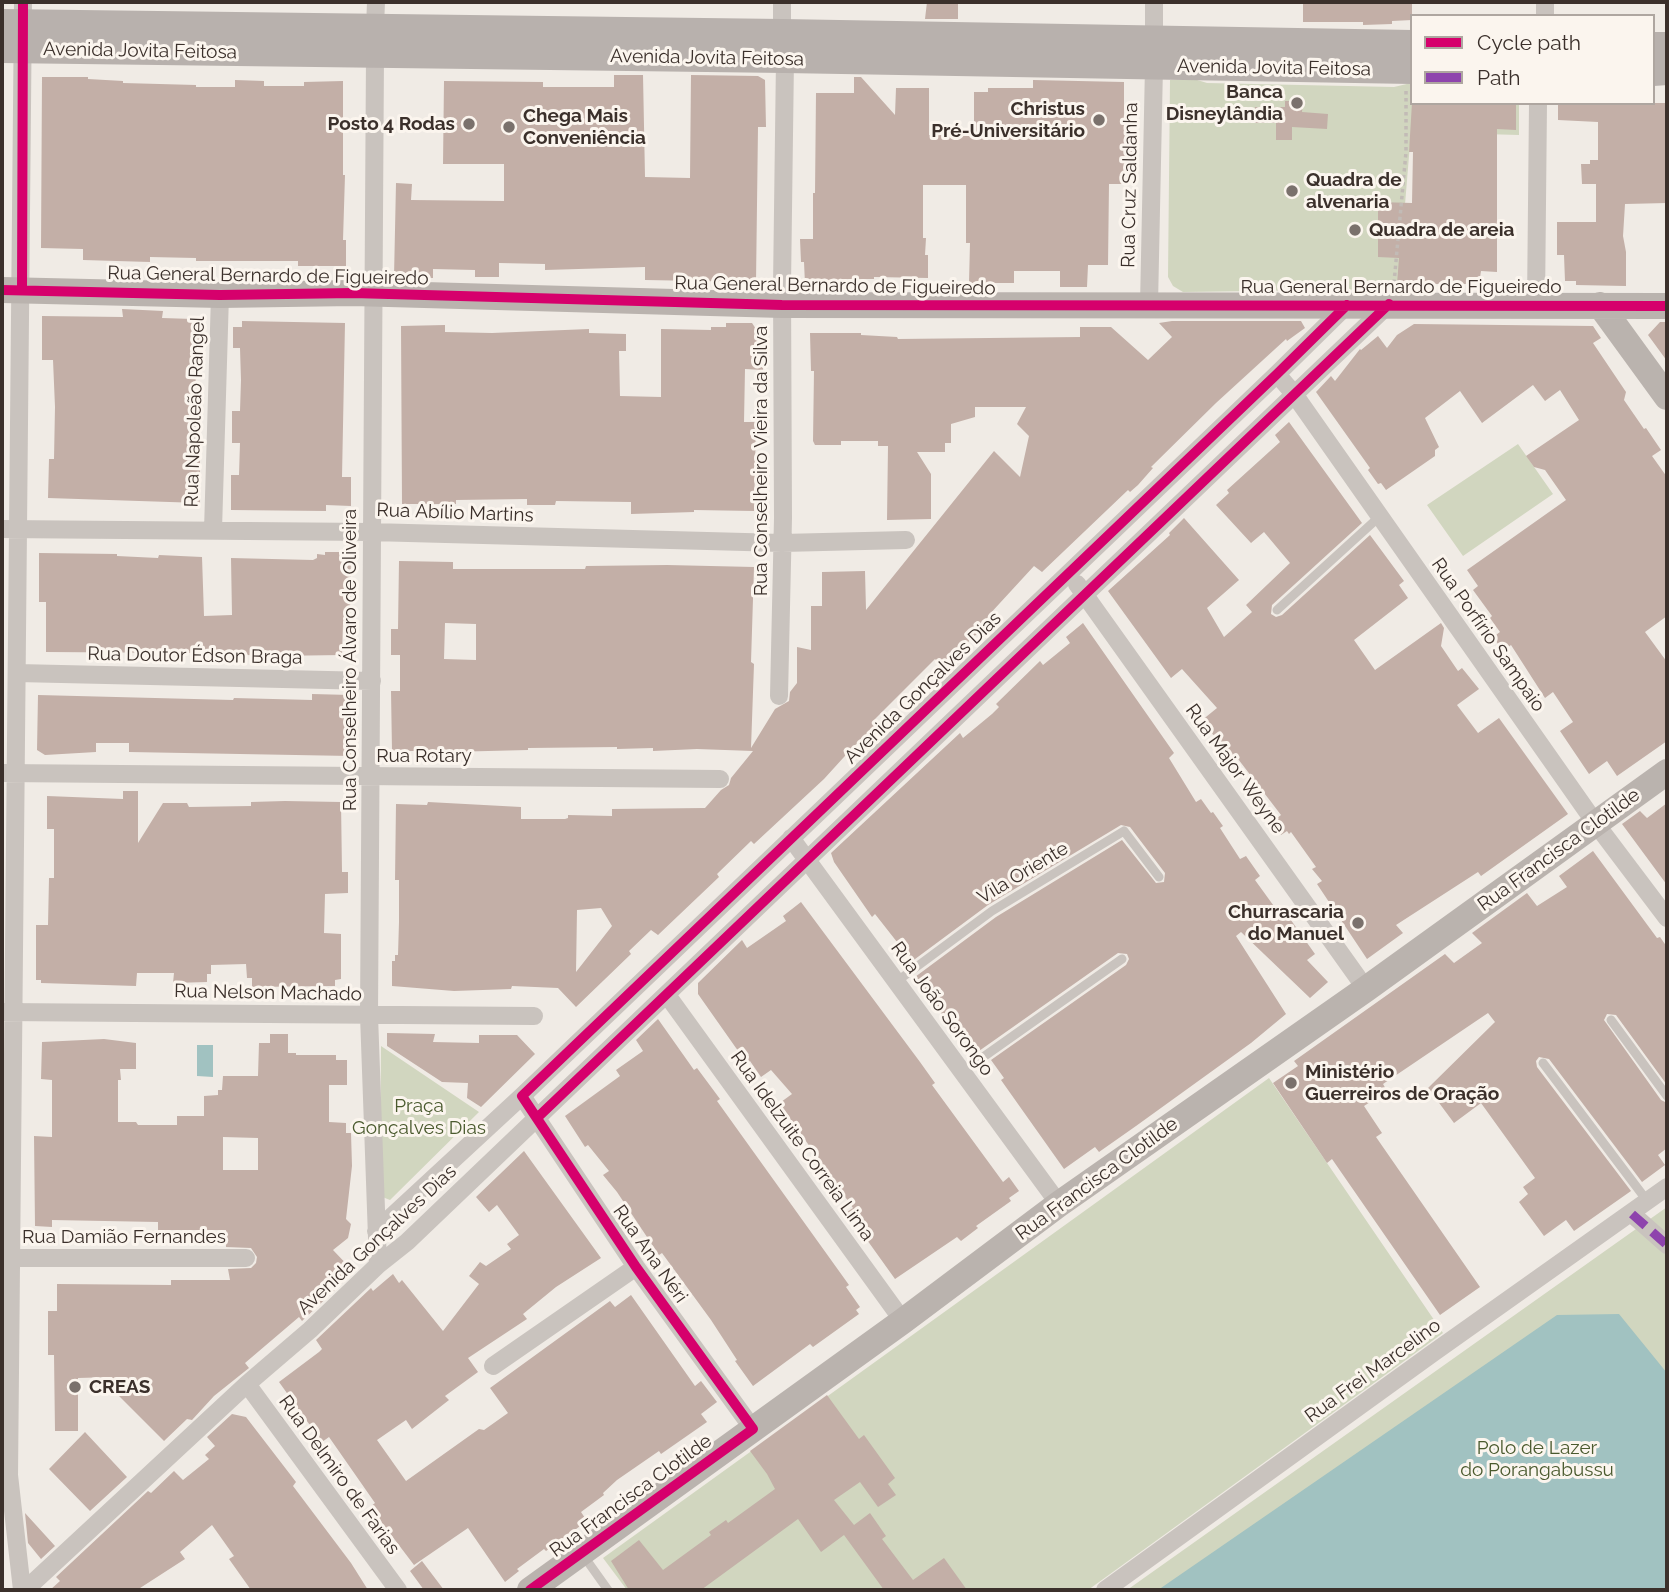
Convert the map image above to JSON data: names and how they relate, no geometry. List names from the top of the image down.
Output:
{
  "streets": {
    "main road": ["Avenida Jovita Feitosa"],
    "street": [
      "Rua Cruz Saldanha",
      "Rua General Bernardo de Figueiredo",
      "Rua Napoleão Rangel",
      "Rua Conselheiro Vieira da Silva",
      "Rua Abílio Martins",
      "Rua Porfírio Sampaio",
      "Rua Doutor Édson Braga",
      "Rua Conselheiro Álvaro de Oliveira",
      "Avenida Gonçalves Dias",
      "Rua Rotary",
      "Rua Major Weyne",
      "Rua Francisca Clotilde",
      "Rua Nelson Machado",
      "Rua João Sorongo",
      "Rua Idelzuite Correia Lima",
      "Rua Damião Fernandes",
      "Rua Ana Néri",
      "Rua Frei Marcelino",
      "Rua Delmiro de Farias"
    ],
    "lane": ["Vila Oriente"]
  },
  "crossings": [
    ["Avenida Jovita Feitosa", "Rua Cruz Saldanha"],
    ["Avenida Jovita Feitosa", "Rua Conselheiro Vieira da Silva"],
    ["Avenida Jovita Feitosa", "Rua Conselheiro Álvaro de Oliveira"],
    ["Rua Cruz Saldanha", "Rua General Bernardo de Figueiredo"],
    ["Rua General Bernardo de Figueiredo", "Rua Napoleão Rangel"],
    ["Rua General Bernardo de Figueiredo", "Rua Conselheiro Vieira da Silva"],
    ["Rua General Bernardo de Figueiredo", "Rua Conselheiro Álvaro de Oliveira"],
    ["Rua General Bernardo de Figueiredo", "Avenida Gonçalves Dias"],
    ["Rua Napoleão Rangel", "Rua Abílio Martins"],
    ["Rua Conselheiro Vieira da Silva", "Rua Abílio Martins"],
    ["Rua Abílio Martins", "Rua Conselheiro Álvaro de Oliveira"],
    ["Rua Porfírio Sampaio", "Avenida Gonçalves Dias"],
    ["Rua Porfírio Sampaio", "Rua Francisca Clotilde"],
    ["Rua Doutor Édson Braga", "Rua Conselheiro Álvaro de Oliveira"],
    ["Rua Conselheiro Álvaro de Oliveira", "Avenida Gonçalves Dias"],
    ["Rua Conselheiro Álvaro de Oliveira", "Rua Rotary"],
    ["Rua Conselheiro Álvaro de Oliveira", "Rua Nelson Machado"],
    ["Avenida Gonçalves Dias", "Rua Major Weyne"],
    ["Avenida Gonçalves Dias", "Rua João Sorongo"],
    ["Avenida Gonçalves Dias", "Rua Idelzuite Correia Lima"],
    ["Avenida Gonçalves Dias", "Rua Ana Néri"],
    ["Avenida Gonçalves Dias", "Rua Delmiro de Farias"],
    ["Rua Major Weyne", "Rua Francisca Clotilde"],
    ["Rua Francisca Clotilde", "Rua João Sorongo"],
    ["Rua Francisca Clotilde", "Rua Idelzuite Correia Lima"],
    ["Rua Francisca Clotilde", "Rua Ana Néri"],
    ["Vila Oriente", "Rua João Sorongo"]
  ],
  "parks": ["Praça Gonçalves Dias", "Polo de Lazer do Porangabussu"],
  "places": [
    "Banca Disneylândia",
    "Christus Pré-Universitário",
    "Posto 4 Rodas",
    "Chega Mais Conveniência",
    "Quadra de alvenaria",
    "Quadra de areia",
    "Churrascaria do Manuel",
    "Ministério Guerreiros de Oração",
    "CREAS"
  ],
  "legend": ["Cycle path", "Path"]
}
